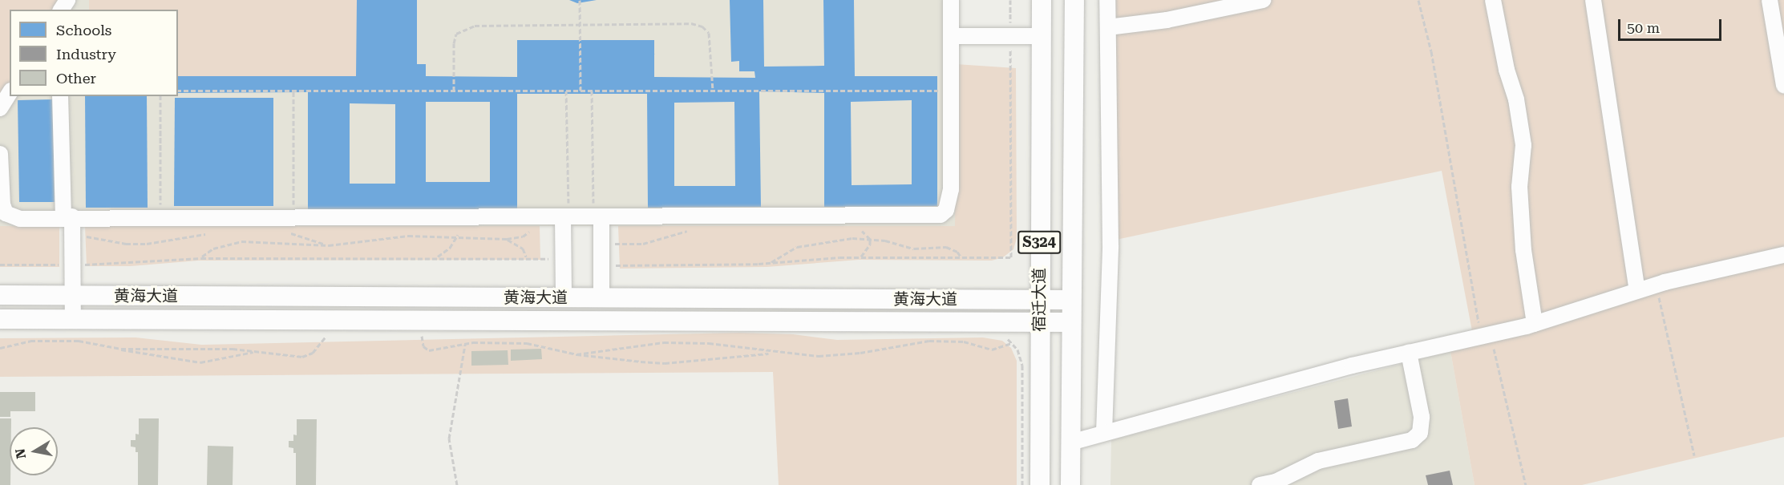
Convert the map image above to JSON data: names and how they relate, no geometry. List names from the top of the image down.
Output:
{
  "streets": {
    "main road": ["S324", "黄海大道", "宿迁大道"]
  },
  "crossings": [
    ["黄海大道", "宿迁大道"]
  ],
  "legend": ["Schools", "Industry", "Other"],
  "scale_bar": "50 m",
  "north": "left"
}
